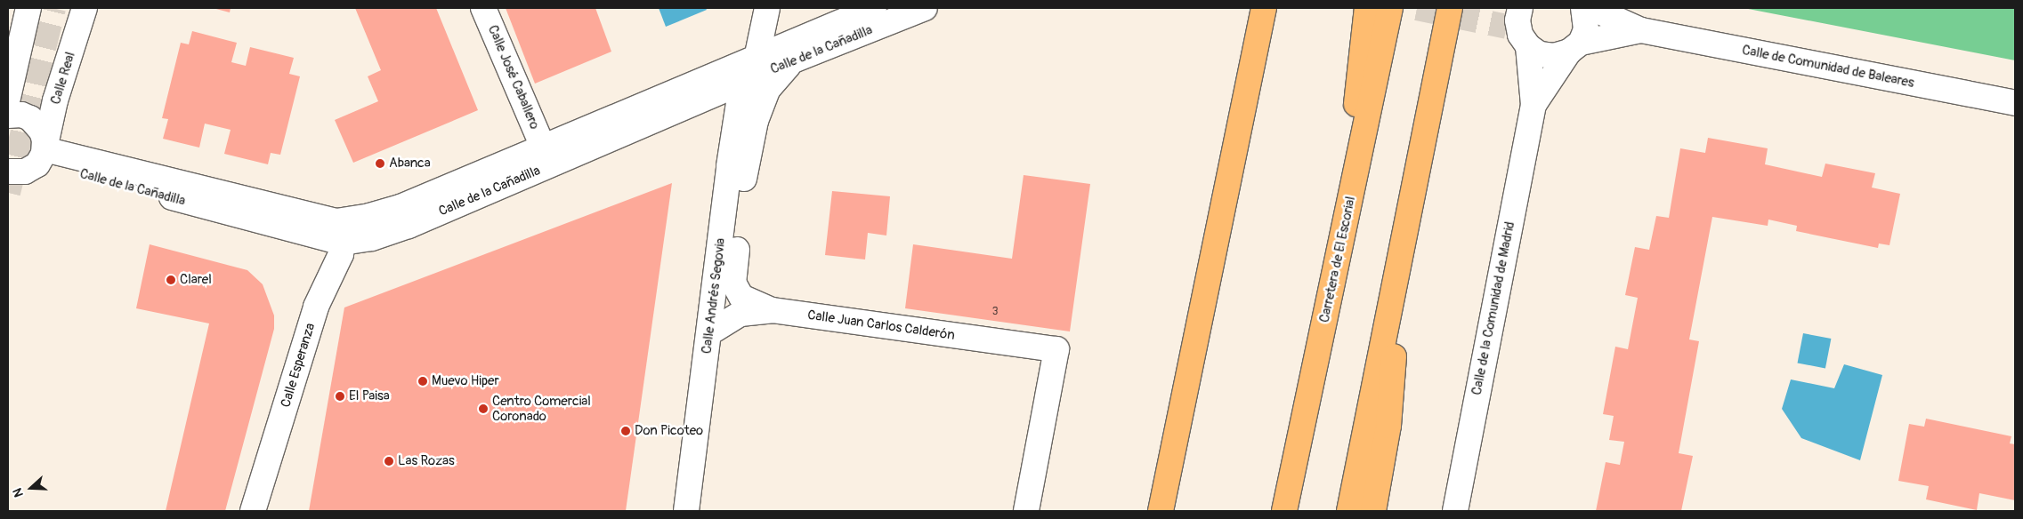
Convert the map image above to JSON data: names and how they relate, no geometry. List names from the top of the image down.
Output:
{
  "streets": {
    "highway": ["Carretera de El Escorial"],
    "street": [
      "Calle de la Cañadilla",
      "Calle de Comunidad de Baleares",
      "Calle José Caballero",
      "Calle Real",
      "Calle Andrés Segovia",
      "Calle de la Comunidad de Madrid",
      "Calle Juan Carlos Calderón",
      "Calle Esperanza"
    ]
  },
  "crossings": [
    ["Calle de la Cañadilla", "Calle José Caballero"],
    ["Calle de la Cañadilla", "Calle Real"],
    ["Calle de la Cañadilla", "Calle Andrés Segovia"],
    ["Calle de la Cañadilla", "Calle Esperanza"],
    ["Calle de Comunidad de Baleares", "Calle de la Comunidad de Madrid"],
    ["Calle Andrés Segovia", "Calle Juan Carlos Calderón"]
  ],
  "places": [
    "Abanca",
    "Clarel",
    "Muevo Hiper",
    "El Paisa",
    "Centro Comercial Coronado",
    "Don Picoteo",
    "Las Rozas"
  ],
  "house_numbers": ["3"],
  "north": "left"
}
